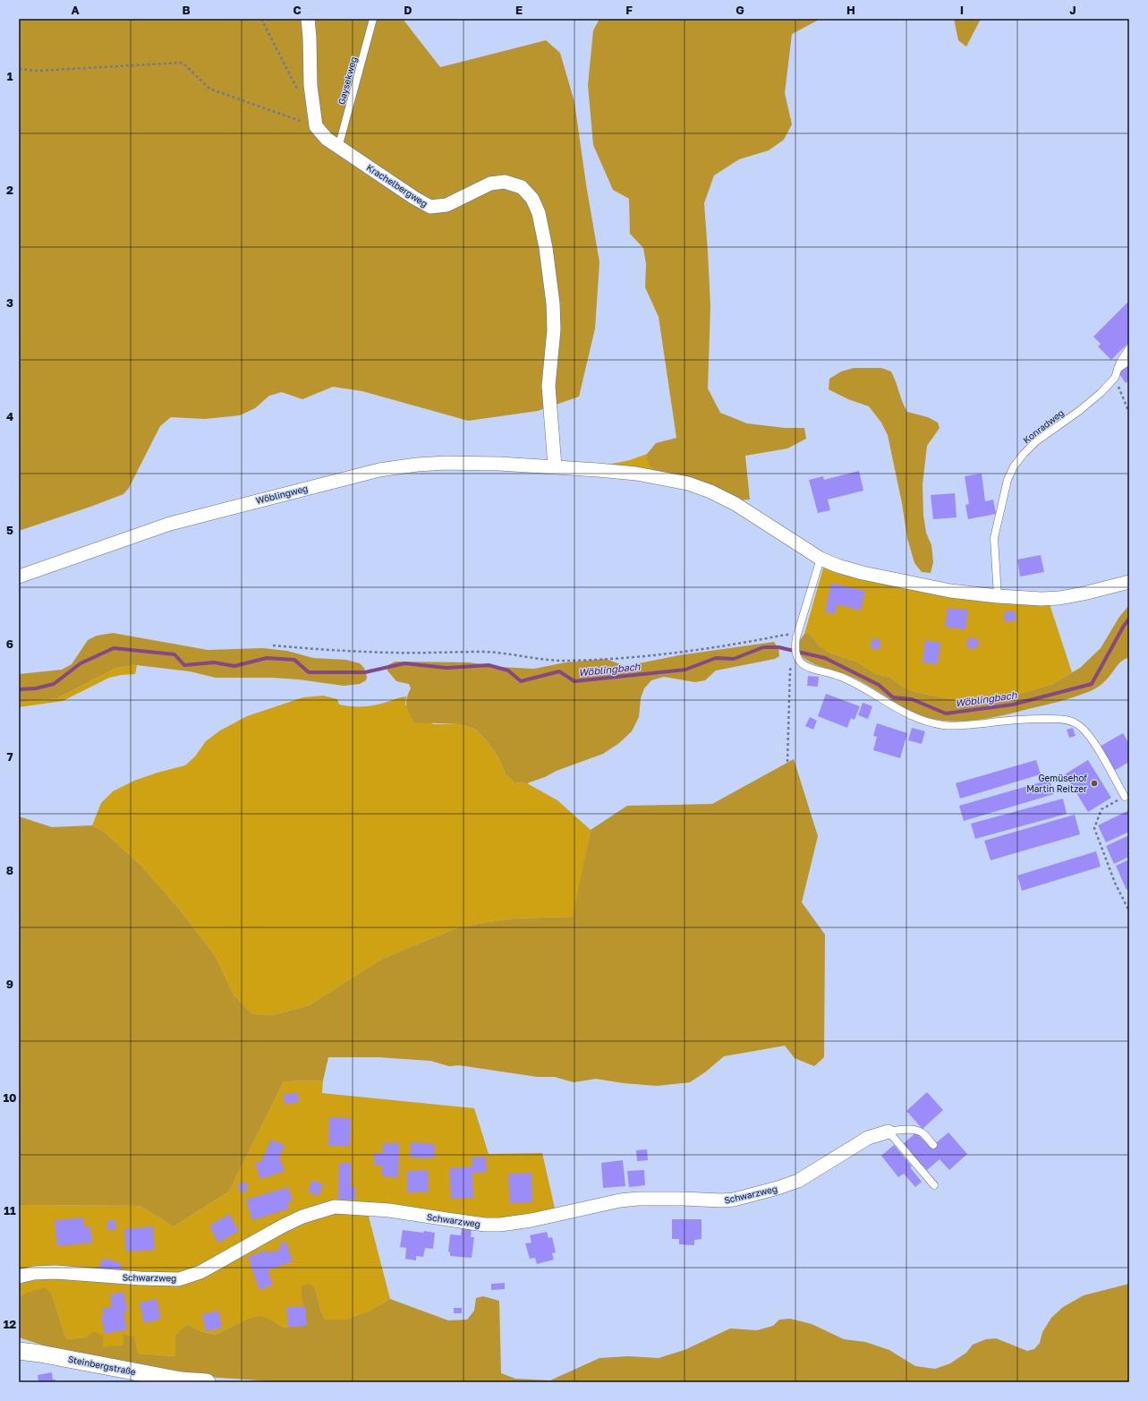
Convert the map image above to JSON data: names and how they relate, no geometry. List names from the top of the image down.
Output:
{
  "streets": {
    "street": [
      "Krachelbergweg",
      "Wöblingweg",
      "Schwarzweg",
      "Steinbergstraße"
    ],
    "lane": ["Gaysekweg", "Konradweg"]
  },
  "crossings": [
    ["Gaysekweg", "Krachelbergweg"],
    ["Krachelbergweg", "Wöblingweg"],
    ["Konradweg", "Wöblingweg"]
  ],
  "water": ["Wöblingbach"],
  "places": ["Gemüsehof Martin Reitzer"],
  "grid": {
    "columns": [
      "A",
      "B",
      "C",
      "D",
      "E",
      "F",
      "G",
      "H",
      "I",
      "J"
    ],
    "rows": [
      "1",
      "2",
      "3",
      "4",
      "5",
      "6",
      "7",
      "8",
      "9",
      "10",
      "11",
      "12"
    ]
  }
}
